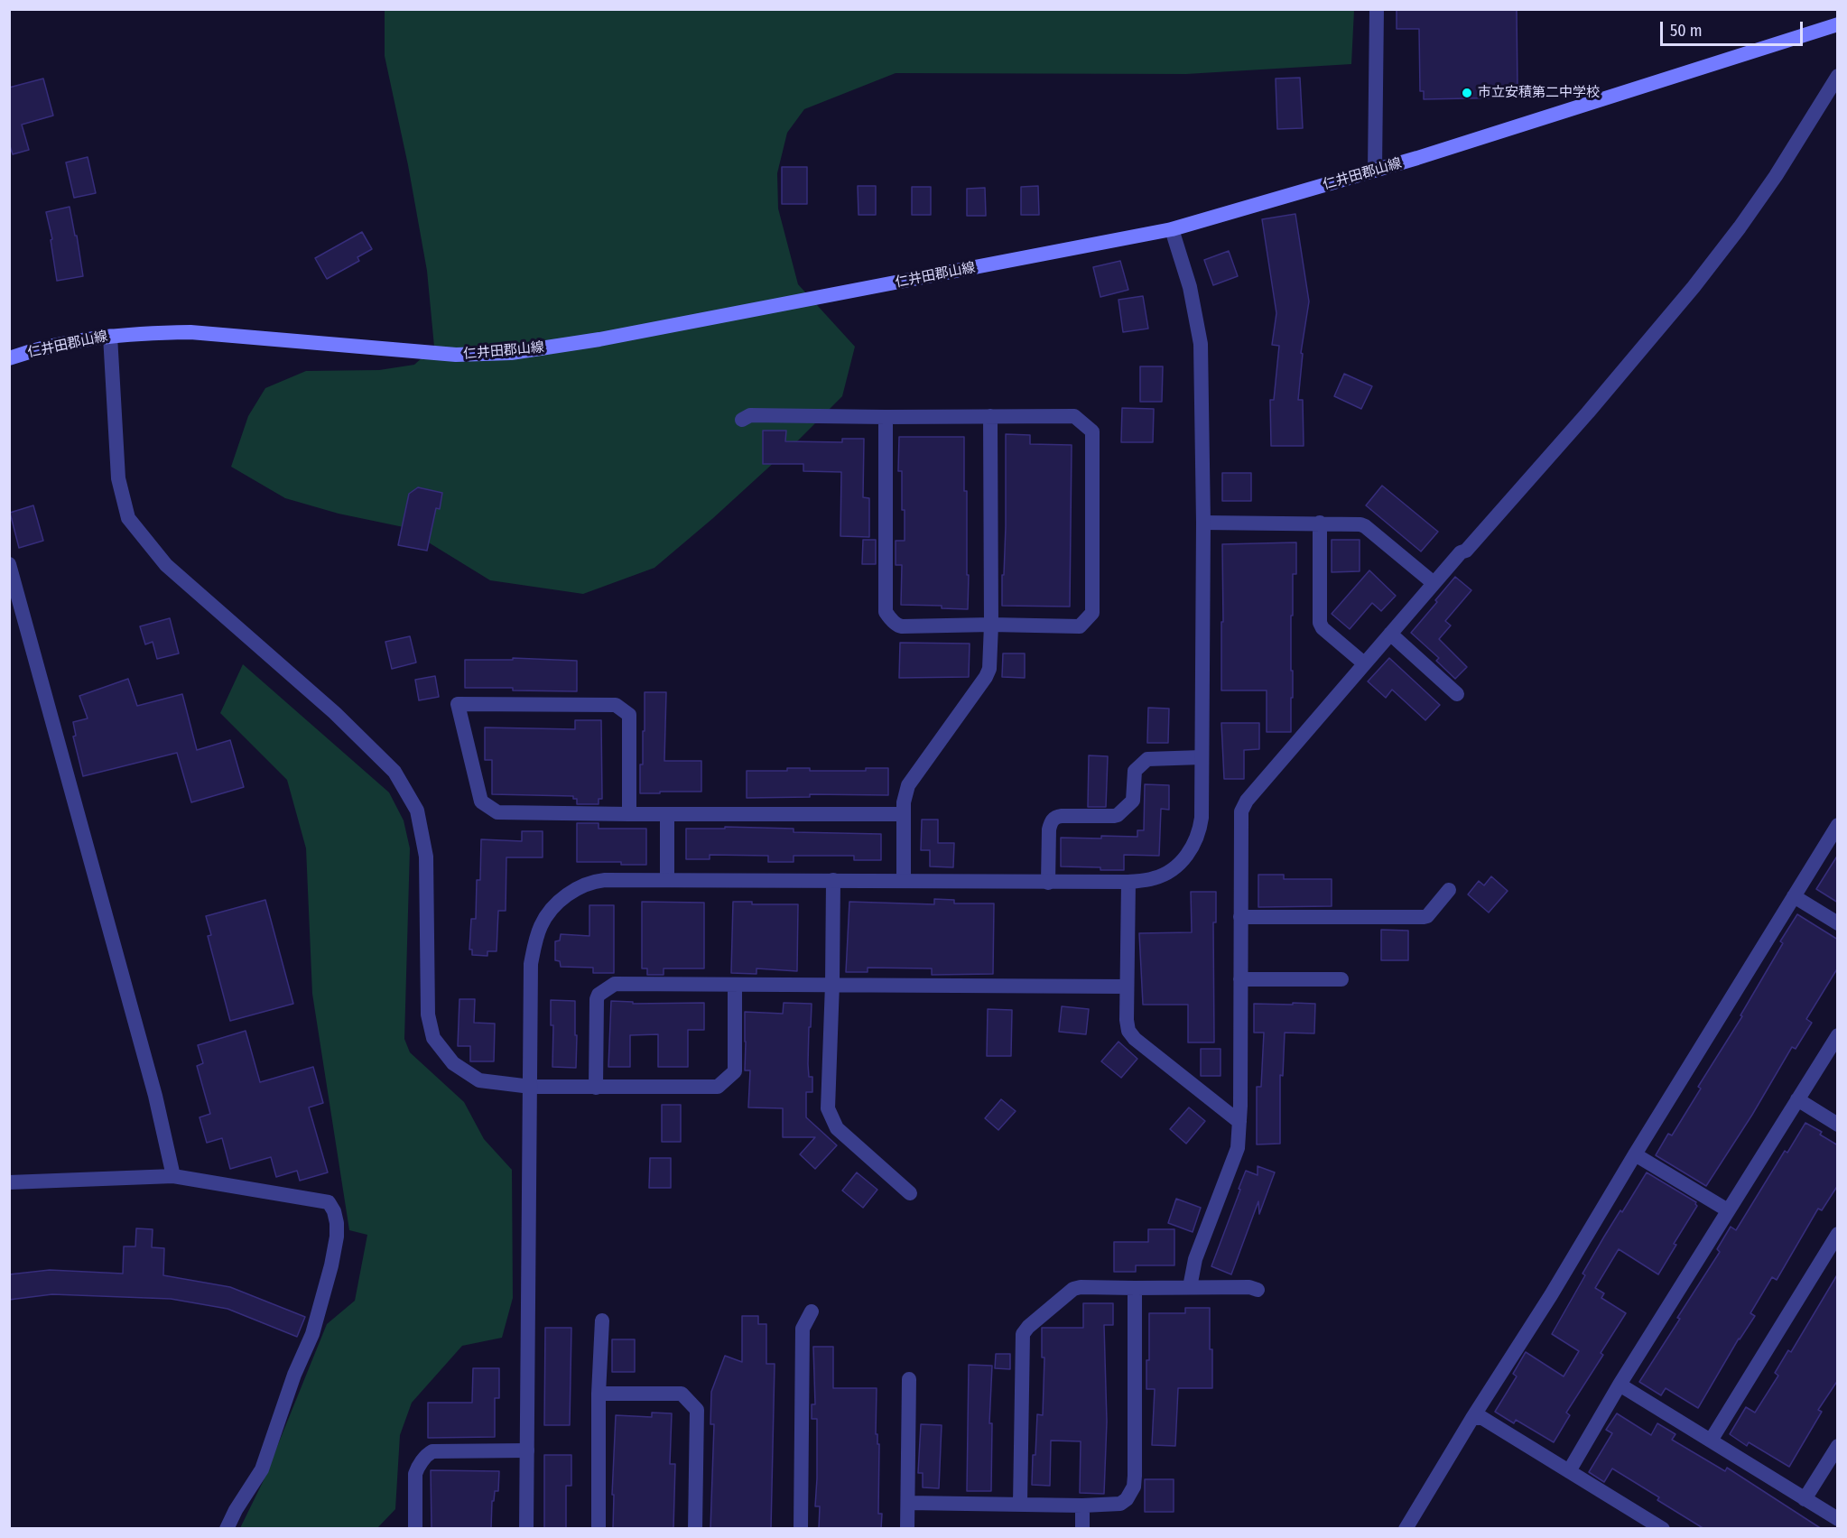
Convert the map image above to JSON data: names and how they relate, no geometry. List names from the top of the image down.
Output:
{
  "streets": {
    "main road": ["仁井田郡山線"]
  },
  "places": ["市立安積第二中学校"],
  "scale_bar": "50 m"
}
